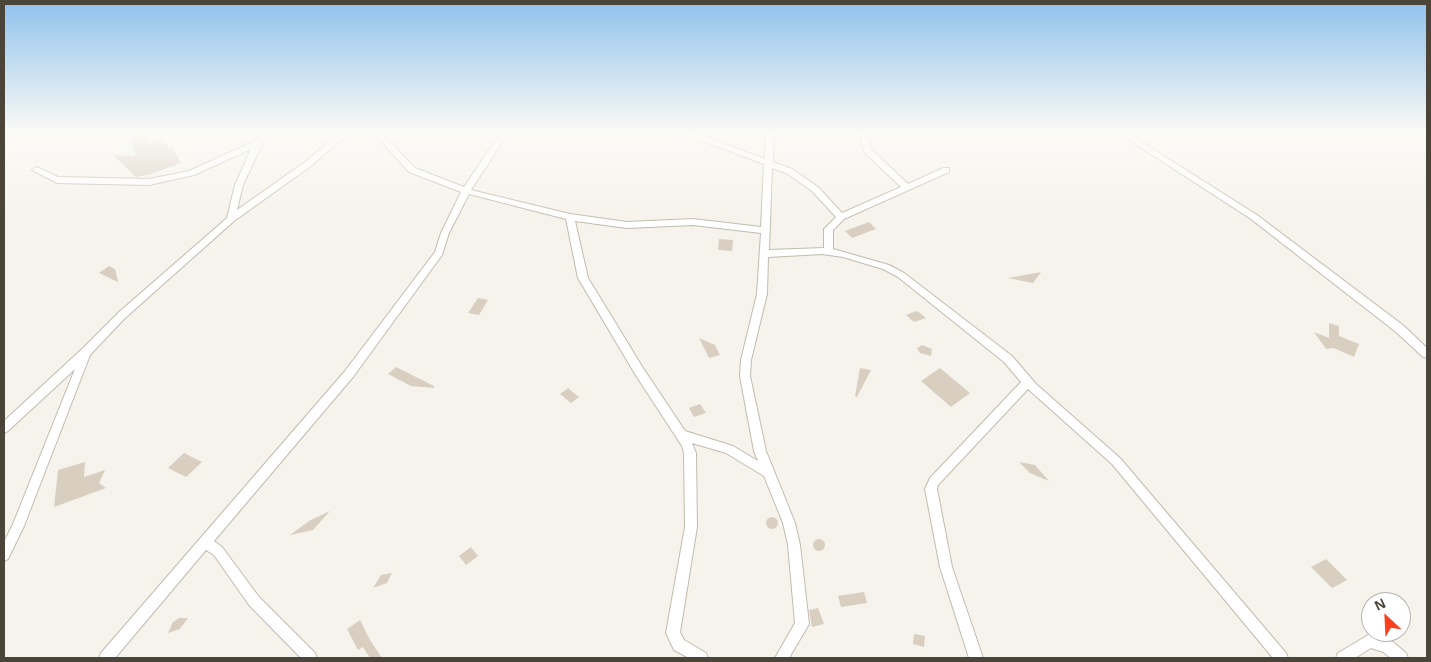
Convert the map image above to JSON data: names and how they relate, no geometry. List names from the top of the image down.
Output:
{
  "north": "top left"
}
